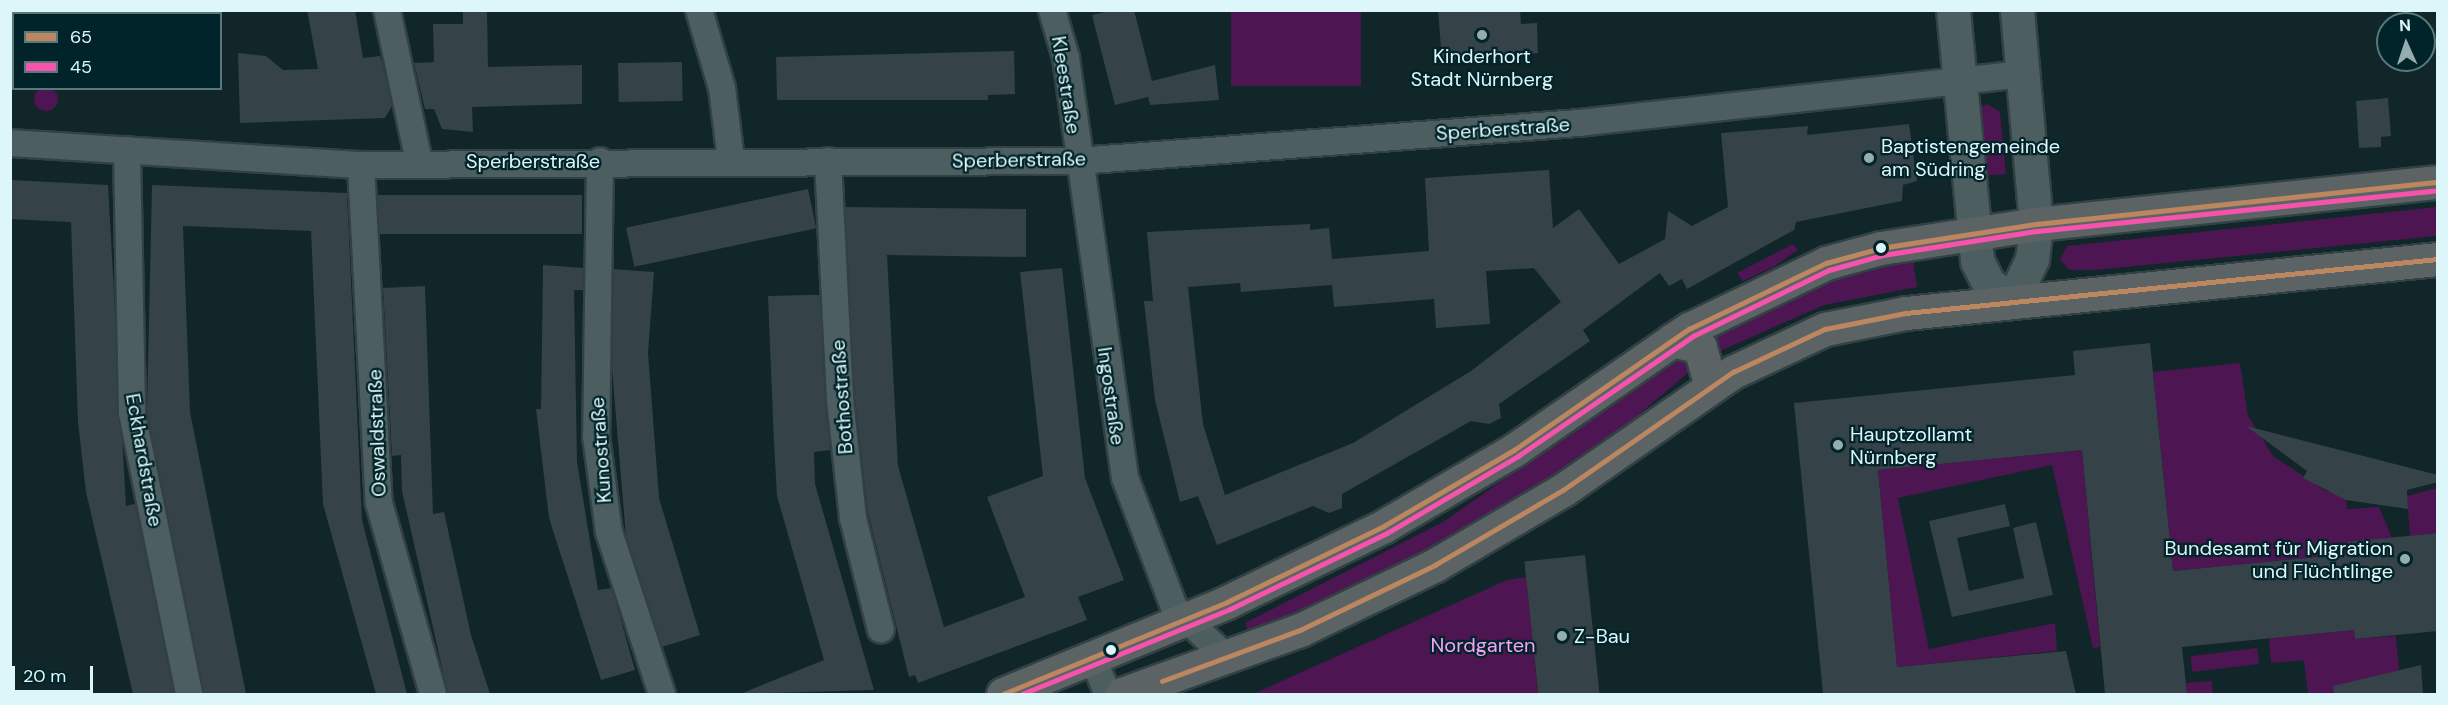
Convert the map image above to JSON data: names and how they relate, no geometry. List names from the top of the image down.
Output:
{
  "streets": {
    "street": [
      "Kleestraße",
      "Sperberstraße",
      "Ingostraße",
      "Bothostraße",
      "Oswaldstraße",
      "Kunostraße",
      "Eckhardstraße"
    ]
  },
  "crossings": [
    ["Kleestraße", "Sperberstraße"],
    ["Kleestraße", "Ingostraße"],
    ["Sperberstraße", "Ingostraße"],
    ["Sperberstraße", "Bothostraße"],
    ["Sperberstraße", "Oswaldstraße"],
    ["Sperberstraße", "Kunostraße"],
    ["Sperberstraße", "Eckhardstraße"]
  ],
  "parks": ["Nordgarten"],
  "places": [
    "Kinderhort Stadt Nürnberg",
    "Baptistengemeinde am Südring",
    "Hauptzollamt Nürnberg",
    "Bundesamt für Migration und Flüchtlinge",
    "Z-Bau"
  ],
  "lines": ["transit line 65", "transit line 45"],
  "legend": ["65", "45"],
  "scale_bar": "20 m",
  "north": "top"
}
